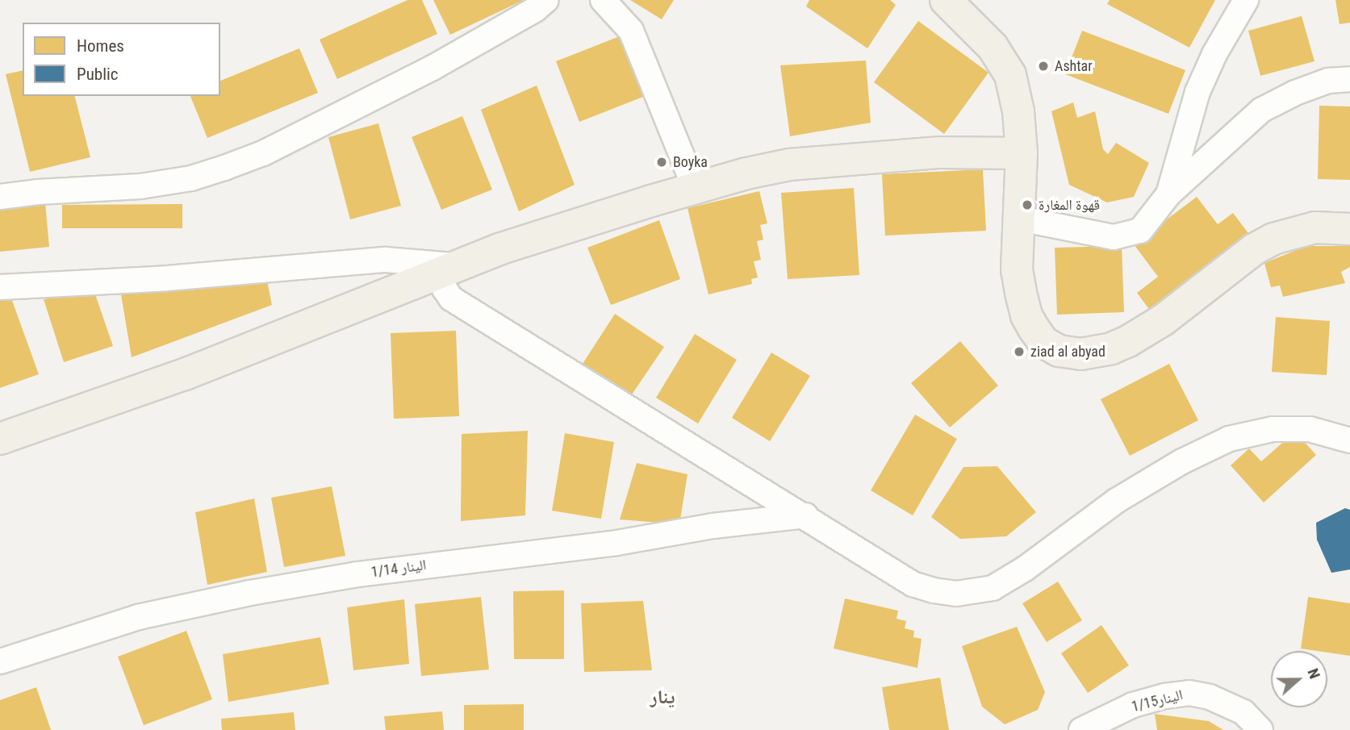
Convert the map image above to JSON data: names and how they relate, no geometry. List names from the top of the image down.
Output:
{
  "streets": {
    "street": ["الينار 1/14", "الينار1/15"]
  },
  "districts": ["ينار"],
  "places": [
    "Ashtar",
    "Boyka",
    "قهوة المغارة",
    "ziad al abyad"
  ],
  "legend": ["Homes", "Public"],
  "north": "right"
}
